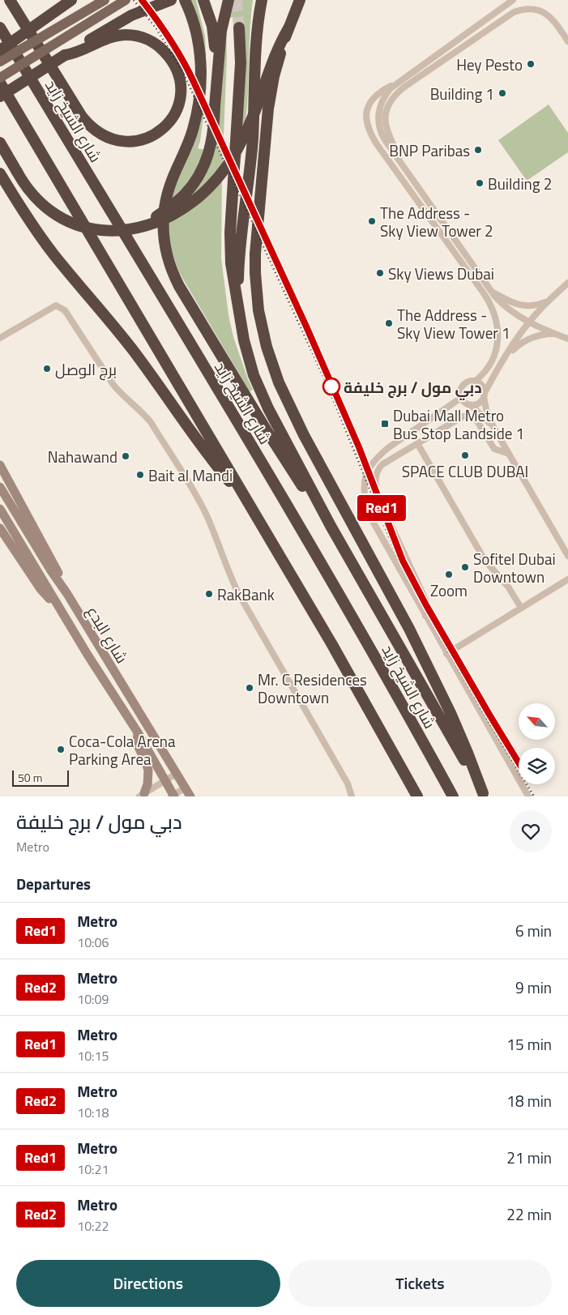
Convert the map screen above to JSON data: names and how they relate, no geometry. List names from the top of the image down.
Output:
{
  "streets": {
    "highway": ["شارع الشيخ زايد"],
    "main road": ["شارع البدع"]
  },
  "places": {
    "other": [
      "Hey Pesto",
      "Building 1",
      "BNP Paribas",
      "Building 2",
      "The Address - Sky View Tower 2",
      "Sky Views Dubai",
      "The Address - Sky View Tower 1",
      "برج الوصل",
      "دبي مول / برج خليفة",
      "SPACE CLUB DUBAI",
      "Nahawand",
      "Bait al Mandi",
      "Sofitel Dubai Downtown",
      "Zoom",
      "RakBank",
      "Mr. C Residences Downtown",
      "Coca-Cola Arena Parking Area"
    ],
    "transit": ["Dubai Mall Metro Bus Stop Landside 1"]
  },
  "lines": ["metro line Red1"],
  "scale_bar": "50 m",
  "north": "top left",
  "page": {
    "on_map": "Red1",
    "scale": "50 m",
    "heading": [
      ["دبي مول / برج خليفة", "Metro"],
      "Departures"
    ],
    "list": [
      {
        "mark": "Red1",
        "name": "Metro",
        "note": "10:06",
        "value": "6 min"
      },
      {
        "mark": "Red2",
        "name": "Metro",
        "note": "10:09",
        "value": "9 min"
      },
      {
        "mark": "Red1",
        "name": "Metro",
        "note": "10:15",
        "value": "15 min"
      },
      {
        "mark": "Red2",
        "name": "Metro",
        "note": "10:18",
        "value": "18 min"
      },
      {
        "mark": "Red1",
        "name": "Metro",
        "note": "10:21",
        "value": "21 min"
      },
      {
        "mark": "Red2",
        "name": "Metro",
        "note": "10:22",
        "value": "22 min"
      }
    ],
    "buttons": ["Directions", "Tickets"]
  }
}
